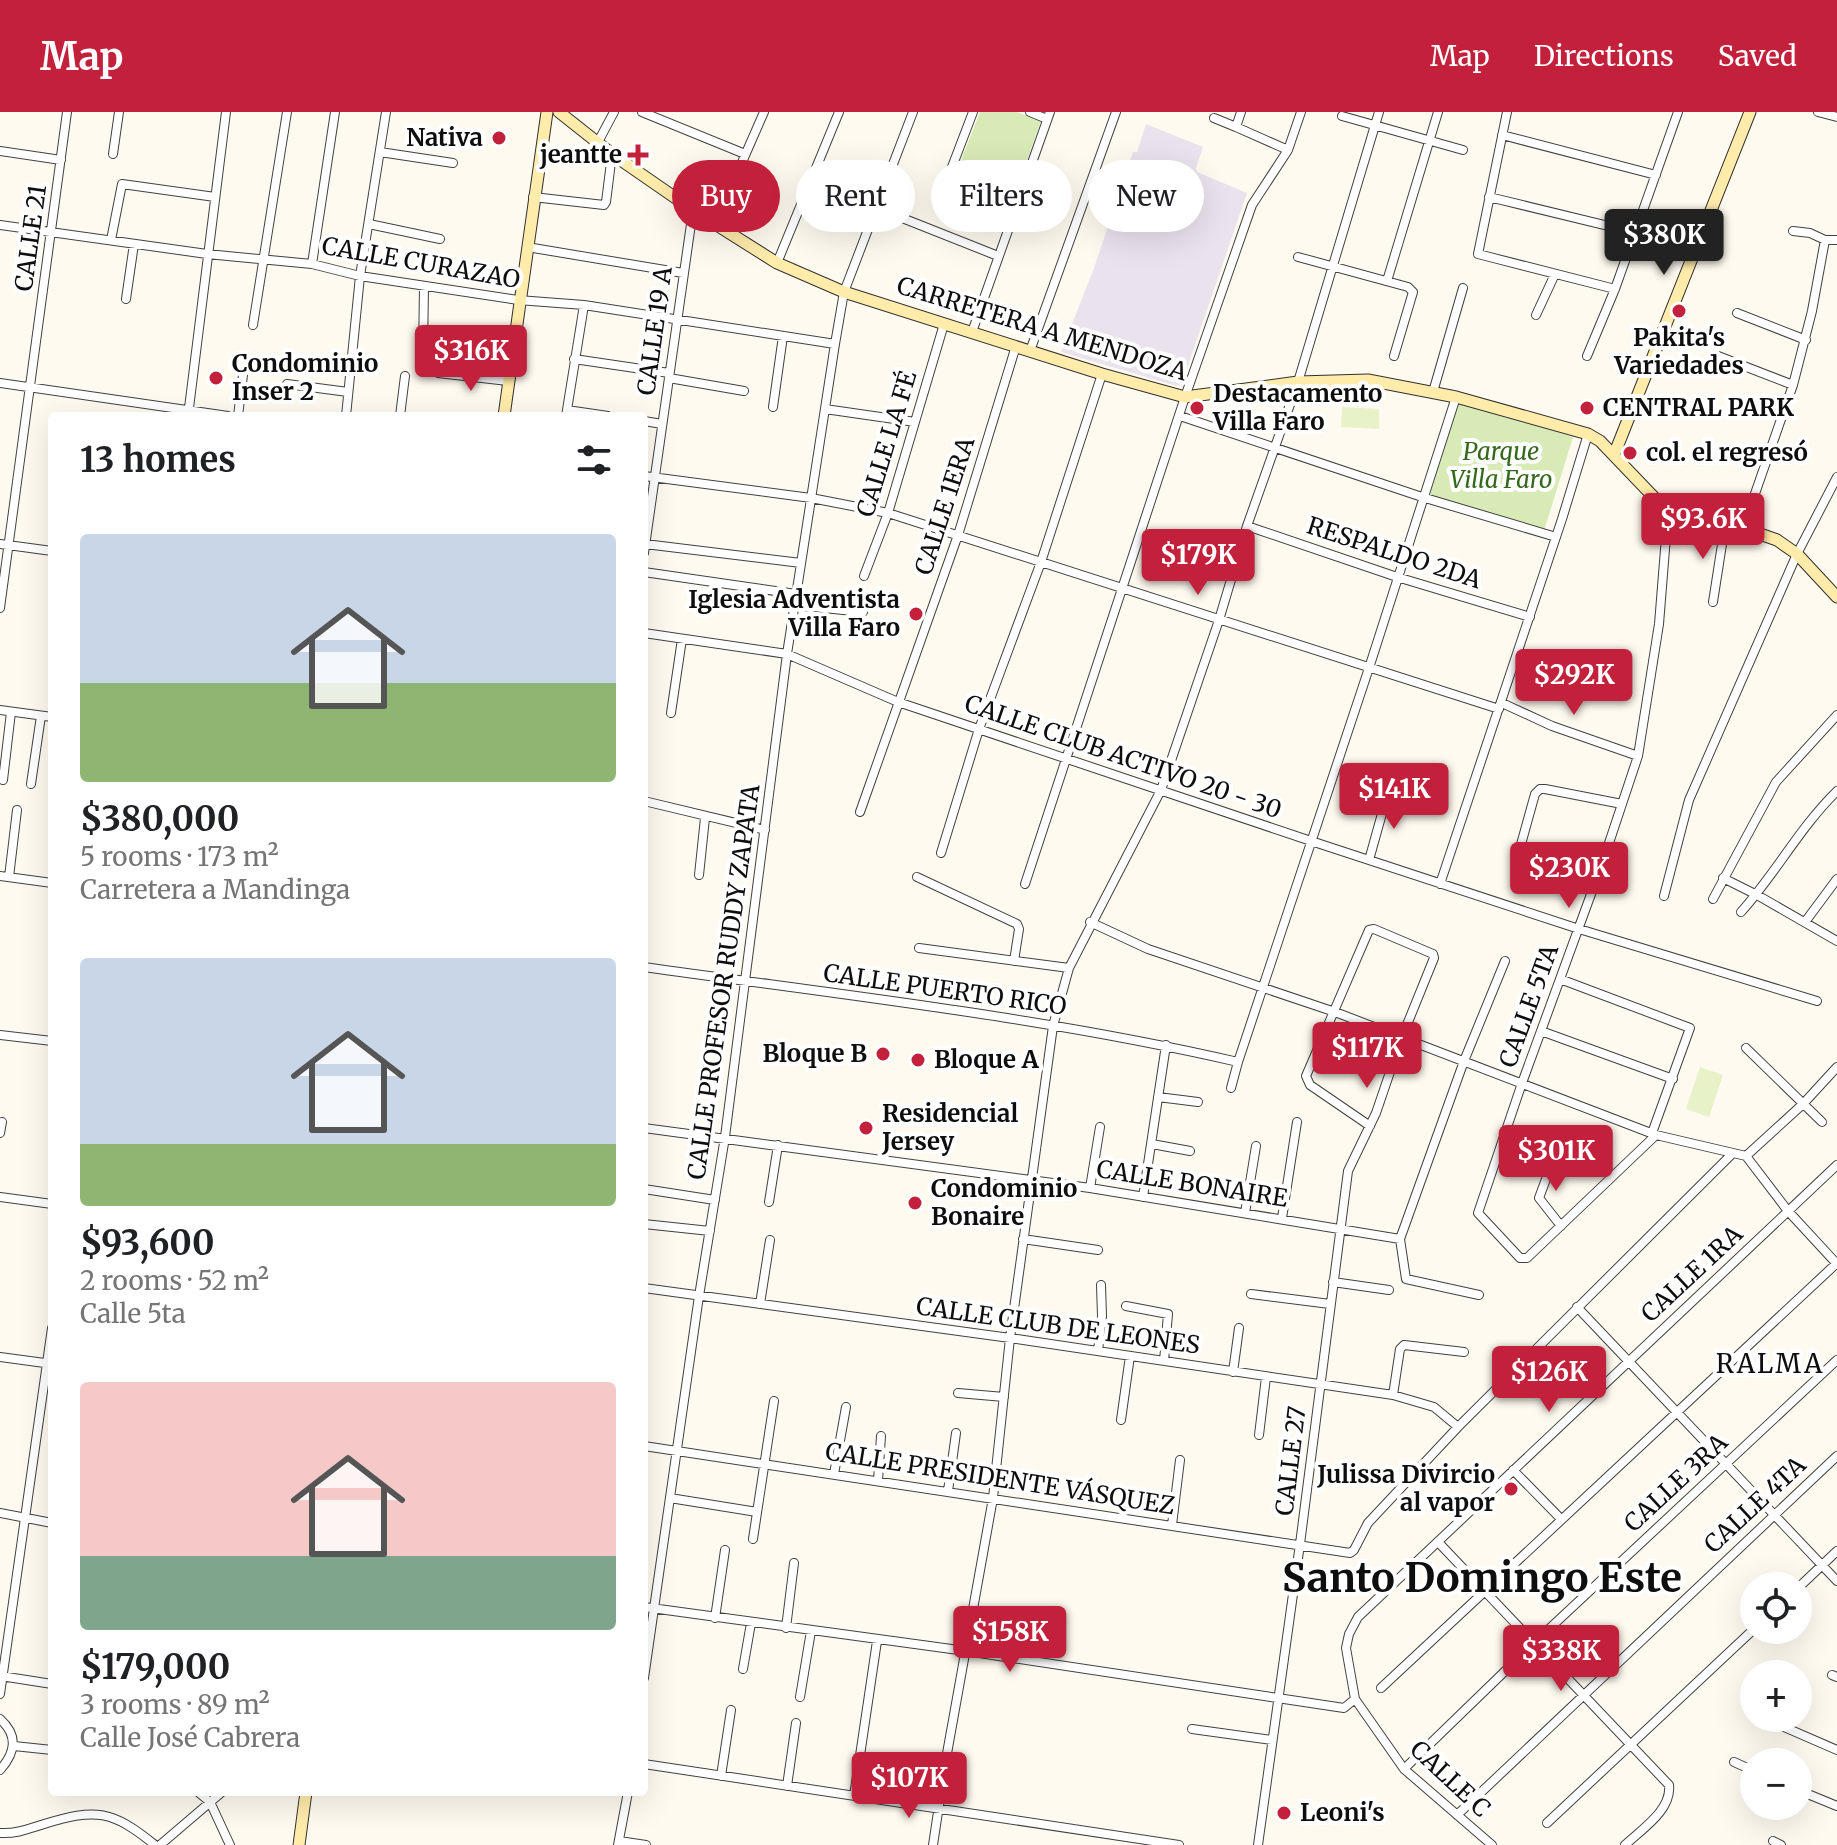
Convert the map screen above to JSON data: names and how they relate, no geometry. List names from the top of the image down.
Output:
{
  "streets": {
    "street": [
      "CALLE 21",
      "CALLE CURAZAO",
      "CARRETERA A MENDOZA",
      "CALLE 19 A",
      "CALLE LA FÉ",
      "CALLE 1ERA",
      "RESPALDO 2DA",
      "CALLE CLUB ACTIVO 20 - 30",
      "CALLE PROFESOR RUDDY ZAPATA",
      "CALLE PUERTO RICO",
      "CALLE 5TA",
      "CALLE BONAIRE",
      "CALLE 1RA",
      "CALLE CLUB DE LEONES",
      "CALLE 27",
      "CALLE PRESIDENTE VÁSQUEZ",
      "CALLE 3RA",
      "CALLE 4TA",
      "CALLE C"
    ]
  },
  "crossings": [
    ["CALLE 21", "CALLE CURAZAO"],
    ["CALLE CURAZAO", "CALLE 19 A"],
    ["CALLE CURAZAO", "CALLE PROFESOR RUDDY ZAPATA"],
    ["CARRETERA A MENDOZA", "CALLE LA FÉ"],
    ["CARRETERA A MENDOZA", "CALLE 1ERA"],
    ["CARRETERA A MENDOZA", "CALLE PROFESOR RUDDY ZAPATA"],
    ["CARRETERA A MENDOZA", "CALLE 5TA"],
    ["CALLE 1ERA", "CALLE CLUB ACTIVO 20 - 30"],
    ["CALLE CLUB ACTIVO 20 - 30", "CALLE PROFESOR RUDDY ZAPATA"],
    ["CALLE CLUB ACTIVO 20 - 30", "CALLE 5TA"],
    ["CALLE PROFESOR RUDDY ZAPATA", "CALLE PUERTO RICO"],
    ["CALLE PROFESOR RUDDY ZAPATA", "CALLE BONAIRE"],
    ["CALLE PROFESOR RUDDY ZAPATA", "CALLE CLUB DE LEONES"],
    ["CALLE PROFESOR RUDDY ZAPATA", "CALLE PRESIDENTE VÁSQUEZ"],
    ["CALLE BONAIRE", "CALLE 27"],
    ["CALLE 1RA", "CALLE C"],
    ["CALLE CLUB DE LEONES", "CALLE 27"],
    ["CALLE CLUB DE LEONES", "CALLE PRESIDENTE VÁSQUEZ"],
    ["CALLE 27", "CALLE PRESIDENTE VÁSQUEZ"],
    ["CALLE 3RA", "CALLE C"],
    ["CALLE 4TA", "CALLE C"]
  ],
  "districts": ["RALMA", "Santo Domingo Este"],
  "parks": ["Parque Villa Faro"],
  "places": {
    "other": [
      "Nativa",
      "Pakita's Variedades",
      "Condominio Inser 2",
      "Destacamento Villa Faro",
      "CENTRAL PARK",
      "col. el regresó",
      "Iglesia Adventista Villa Faro",
      "Bloque B",
      "Bloque A",
      "Residencial Jersey",
      "Condominio Bonaire",
      "Julissa Divircio al vapor",
      "Leoni's"
    ],
    "health": ["jeantte"]
  },
  "page": {
    "header": "Map",
    "nav": ["Map", "Directions", "Saved"],
    "chip": [
      "Buy",
      "Rent",
      "Filters",
      "New"
    ],
    "price": [
      "$380K",
      "$316K",
      "$93.6K",
      "$179K",
      "$292K",
      "$141K",
      "$230K",
      "$117K",
      "$301K",
      "$126K",
      "$158K",
      "$338K",
      "$107K"
    ],
    "heading": "13 homes",
    "list": [
      {
        "name": "$380,000",
        "note": "5 rooms · 173 m² · Carretera a Mandinga"
      },
      {
        "name": "$93,600",
        "note": "2 rooms · 52 m² · Calle 5ta"
      },
      {
        "name": "$179,000",
        "note": "3 rooms · 89 m² · Calle José Cabrera"
      }
    ],
    "map_buttons": ["+", "−"]
  }
}
